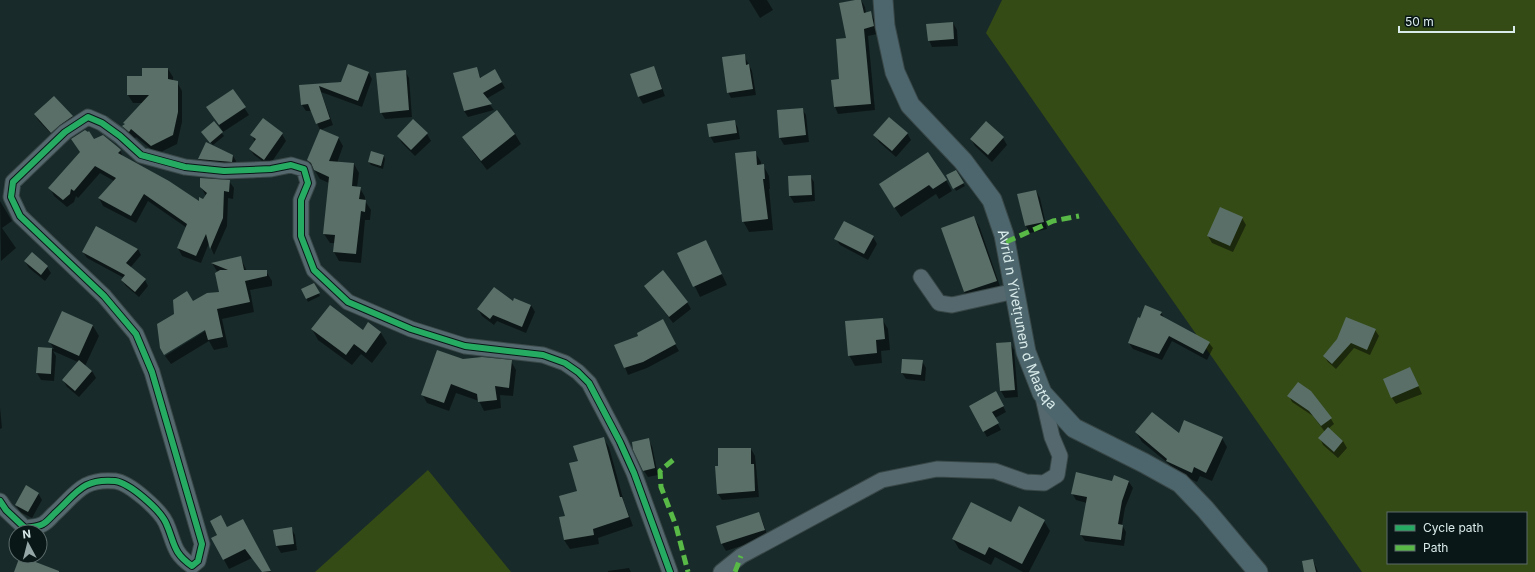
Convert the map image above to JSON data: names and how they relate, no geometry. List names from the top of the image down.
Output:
{
  "streets": {
    "main road": ["Avrid n Yivetṛunen d Maatqa"]
  },
  "legend": ["Cycle path", "Path"],
  "scale_bar": "50 m",
  "north": "top"
}
